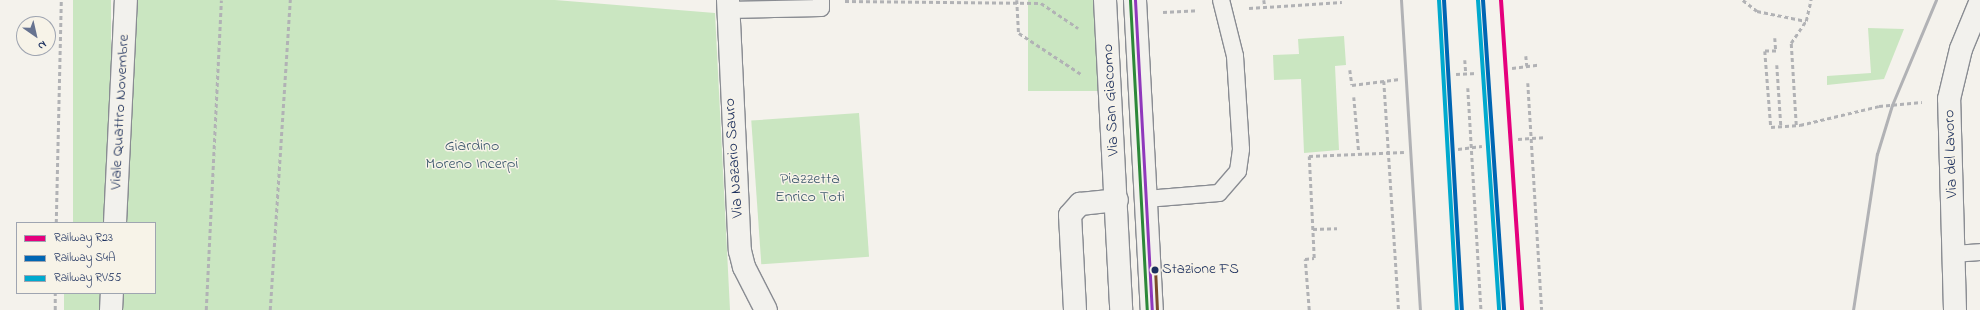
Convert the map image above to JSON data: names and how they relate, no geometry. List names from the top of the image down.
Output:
{
  "streets": {
    "street": [
      "Via San Giacomo",
      "Viale Quattro Novembre",
      "Via del Lavoro",
      "Via Nazario Sauro"
    ]
  },
  "parks": ["Giardino Moreno Incerpi", "Piazzetta Enrico Toti"],
  "places": ["Stazione FS"],
  "lines": ["rail line R23", "rail line S4A", "rail line RV55"],
  "legend": ["Railway R23", "Railway S4A", "Railway RV55"],
  "north": "bottom right"
}
